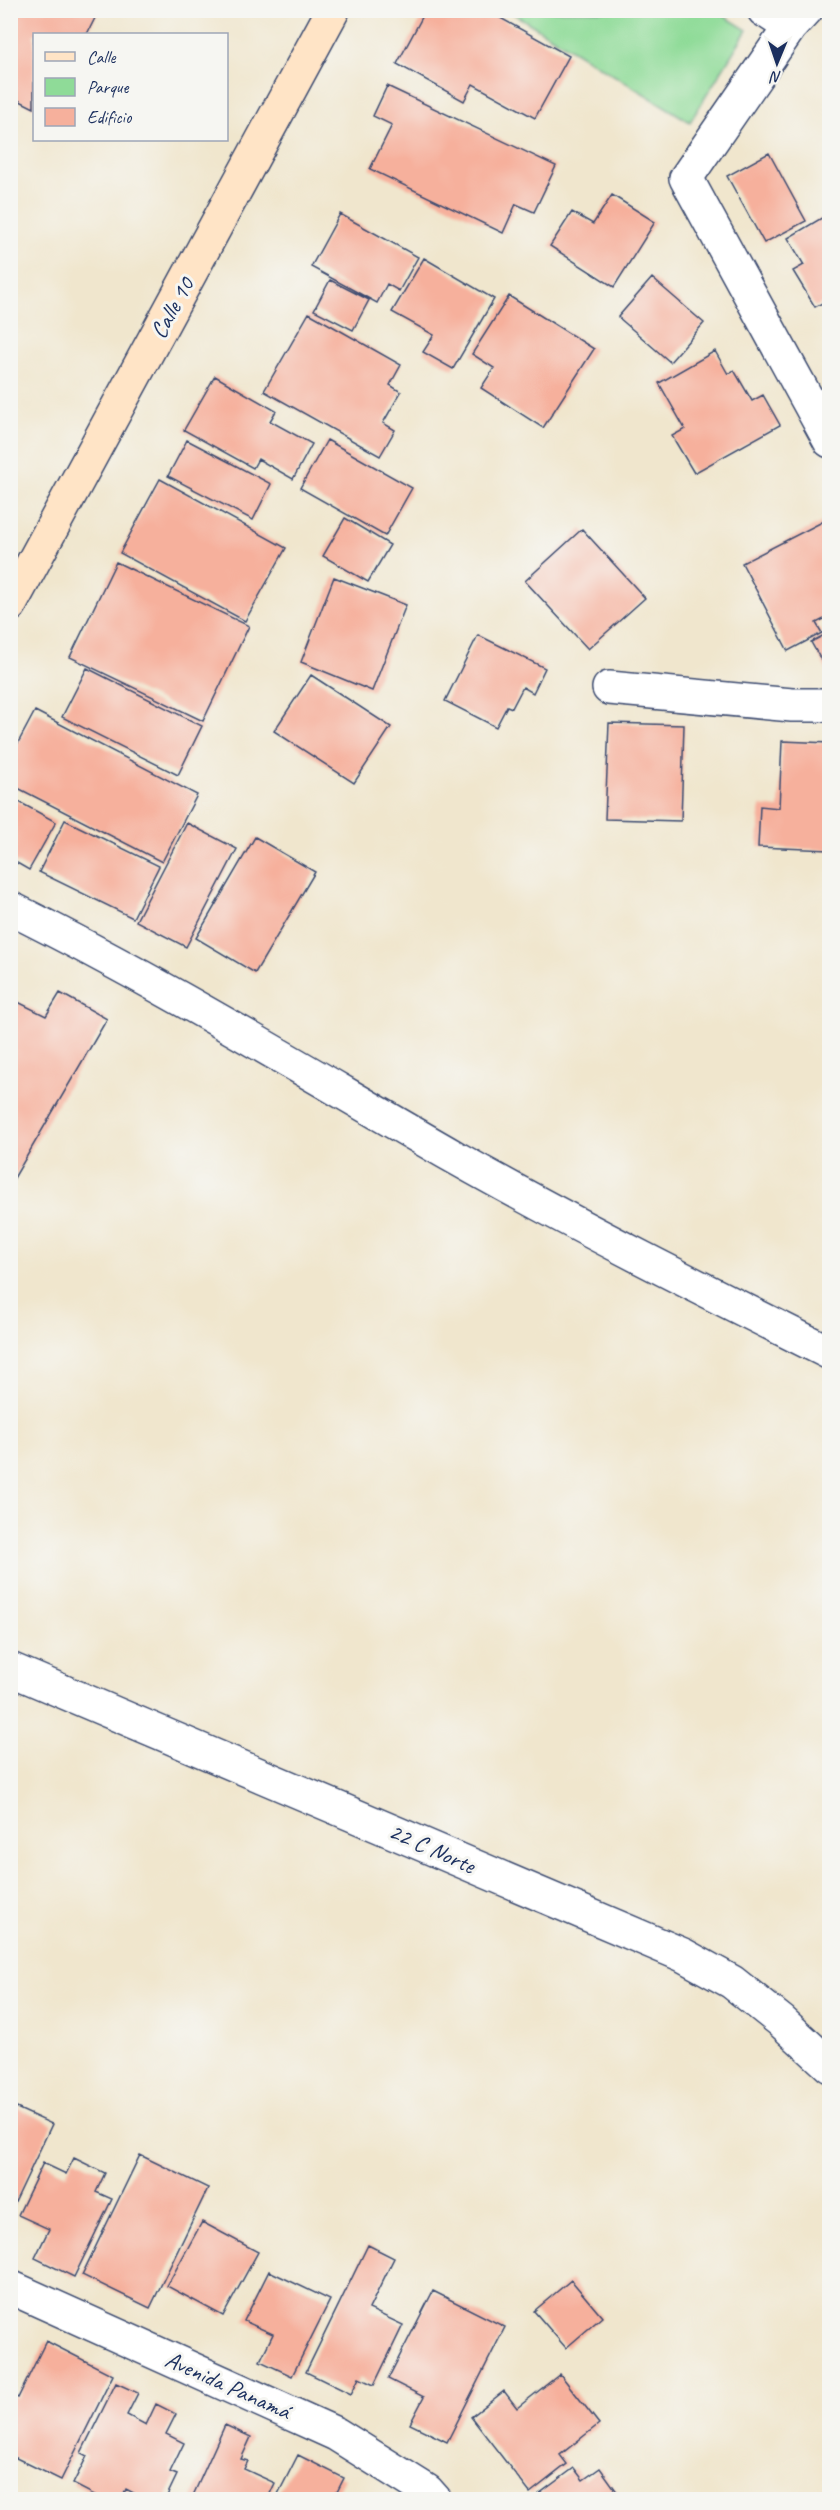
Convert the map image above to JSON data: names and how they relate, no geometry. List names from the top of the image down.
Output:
{
  "streets": {
    "main road": ["Calle 10"],
    "street": ["22 C Norte", "Avenida Panamá"]
  },
  "legend": ["Calle", "Parque", "Edificio"],
  "north": "bottom"
}
